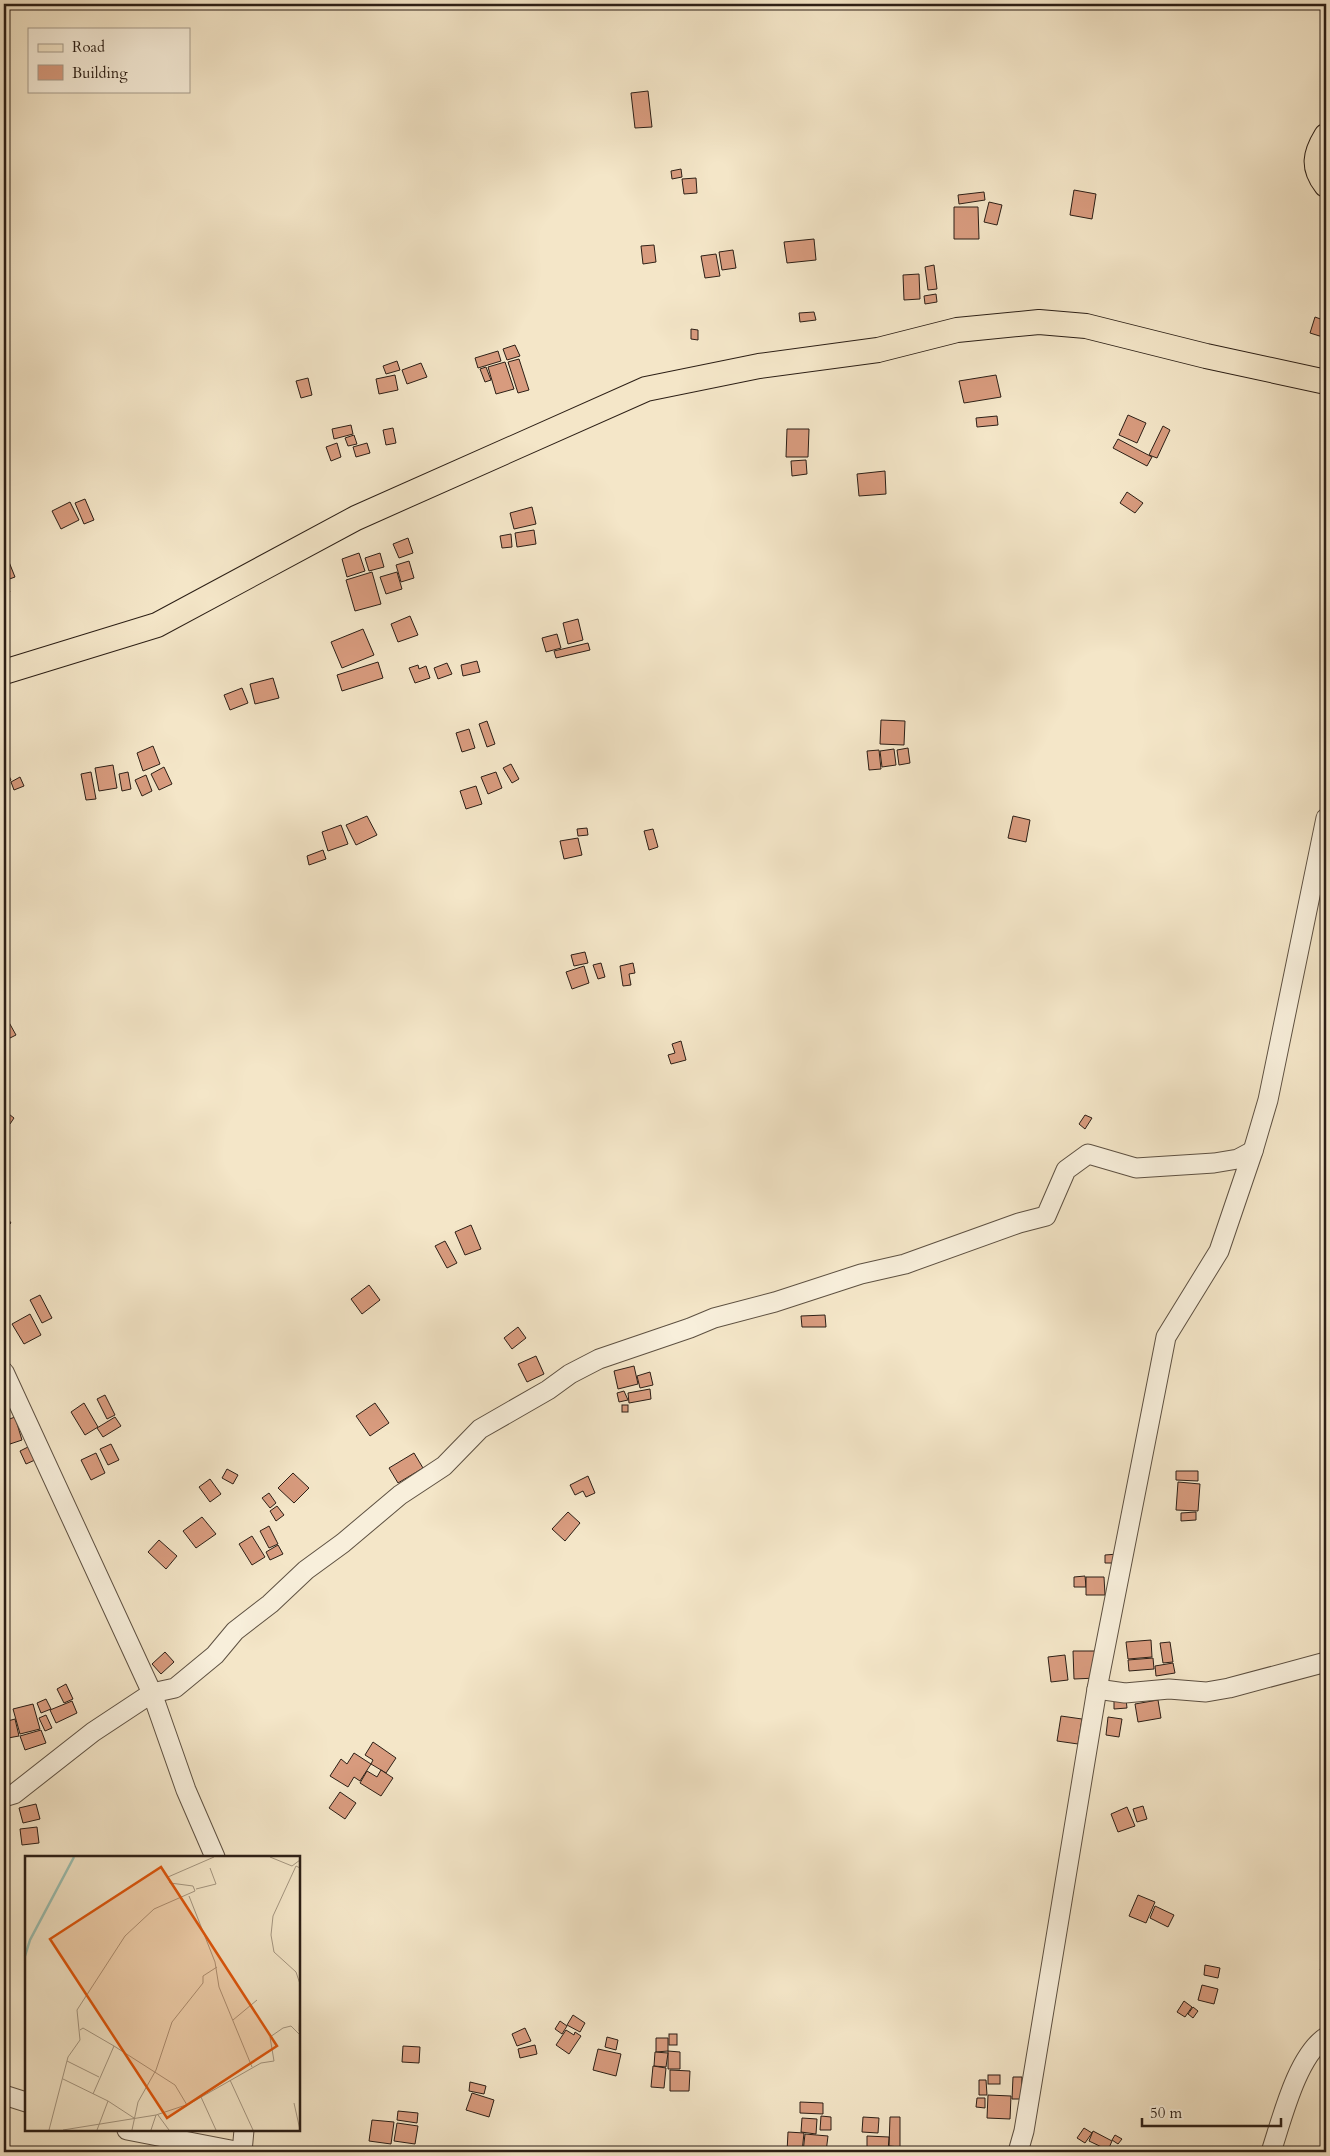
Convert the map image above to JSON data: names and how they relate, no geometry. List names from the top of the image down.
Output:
{
  "legend": ["Road", "Building"],
  "scale_bar": "50 m"
}
